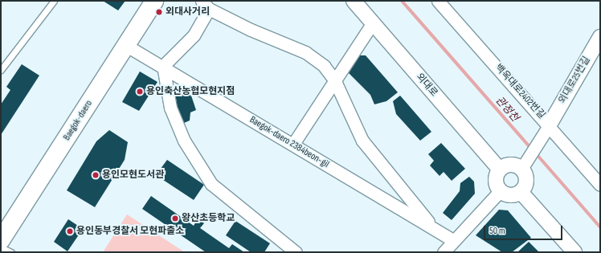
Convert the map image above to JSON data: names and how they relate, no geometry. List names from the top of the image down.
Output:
{
  "streets": {
    "main road": ["Baegok-daero"],
    "street": [
      "외대로25번길",
      "외대로",
      "백옥대로2402번길",
      "Baegok-daero 2384beon-gil"
    ]
  },
  "crossings": [
    ["외대로25번길", "백옥대로2402번길"],
    ["Baegok-daero", "Baegok-daero 2384beon-gil"]
  ],
  "water": ["관정천"],
  "places": [
    "외대사거리",
    "용인축산농협모현지점",
    "용인모현도서관",
    "왕산초등학교",
    "용인동부경찰서 모현파출소"
  ],
  "scale_bar": "50 m"
}
